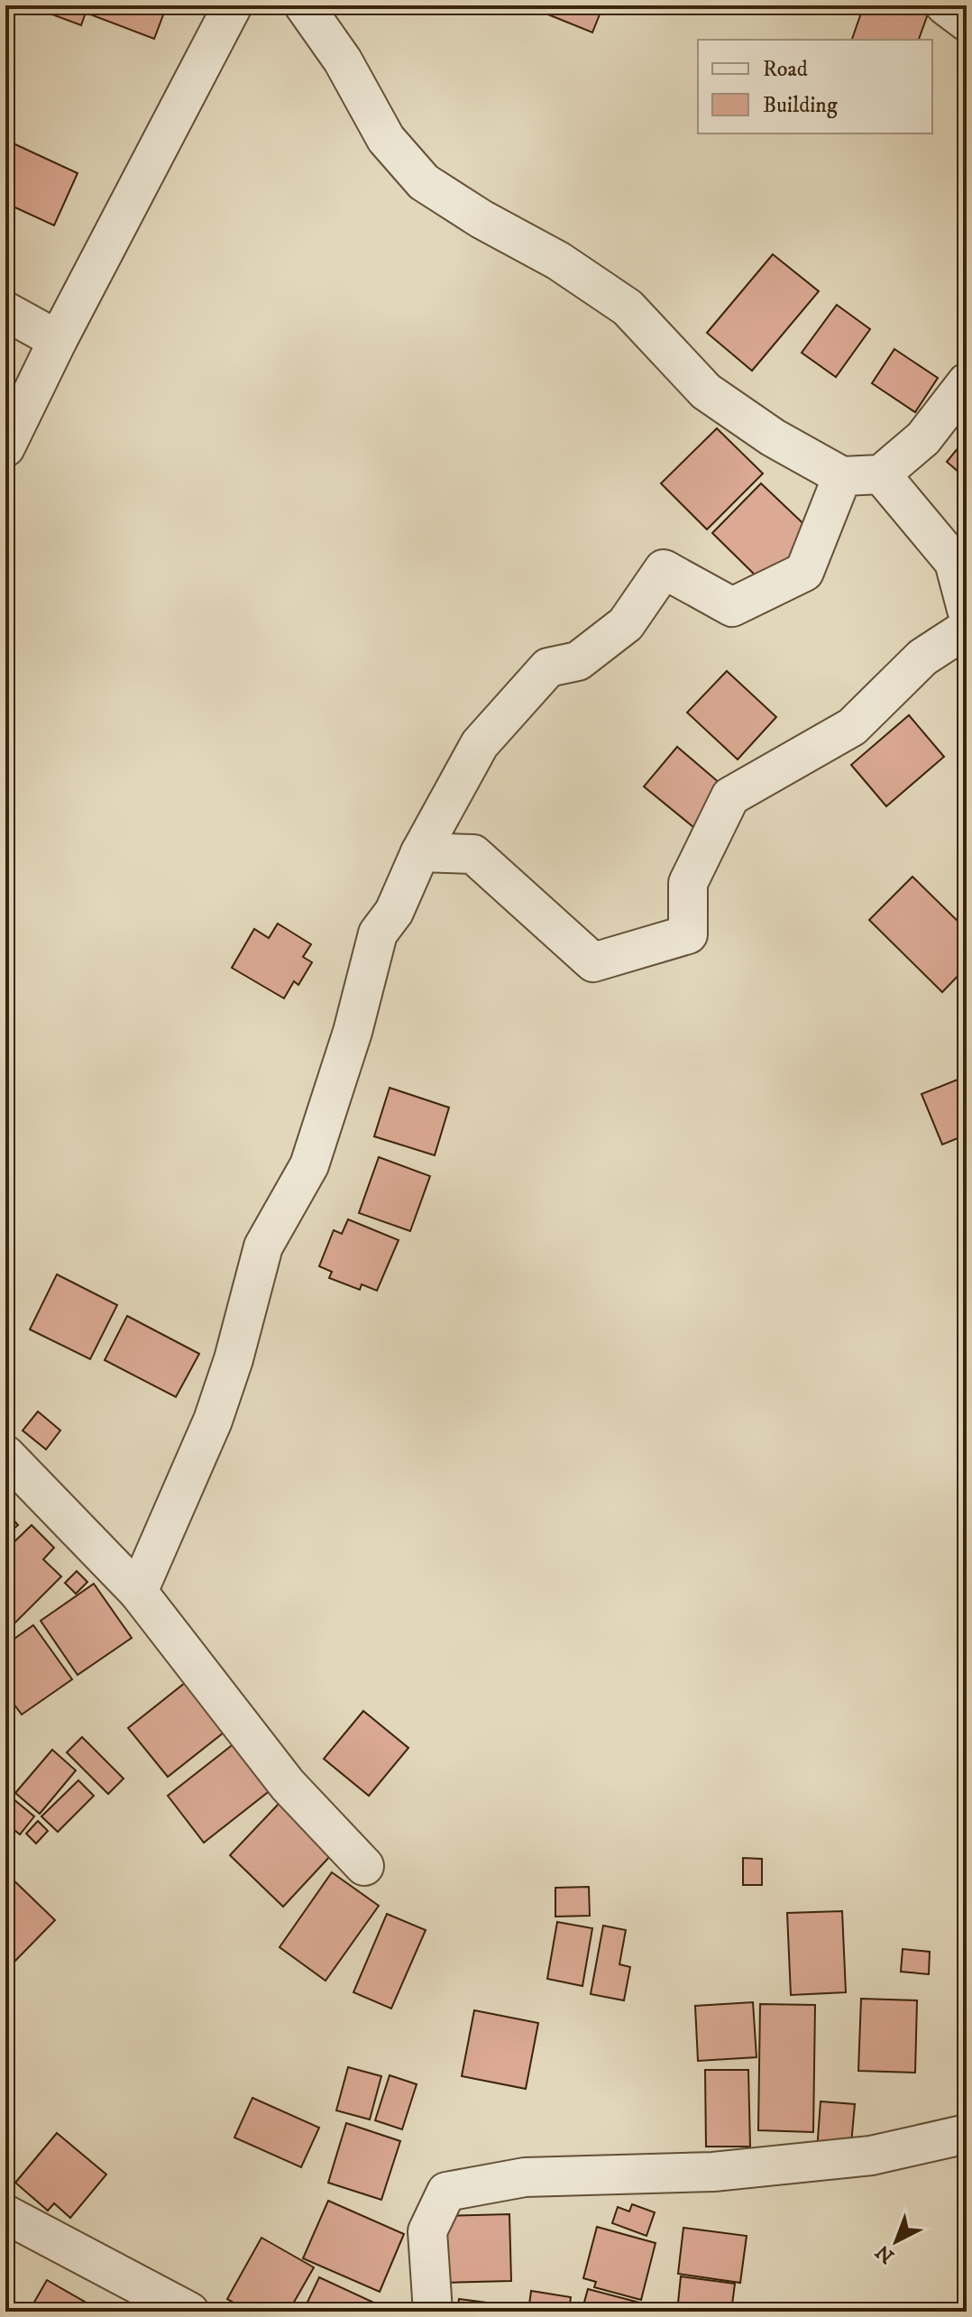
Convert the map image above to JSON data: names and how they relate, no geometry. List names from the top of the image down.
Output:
{
  "legend": ["Road", "Building"],
  "north": "bottom left"
}
